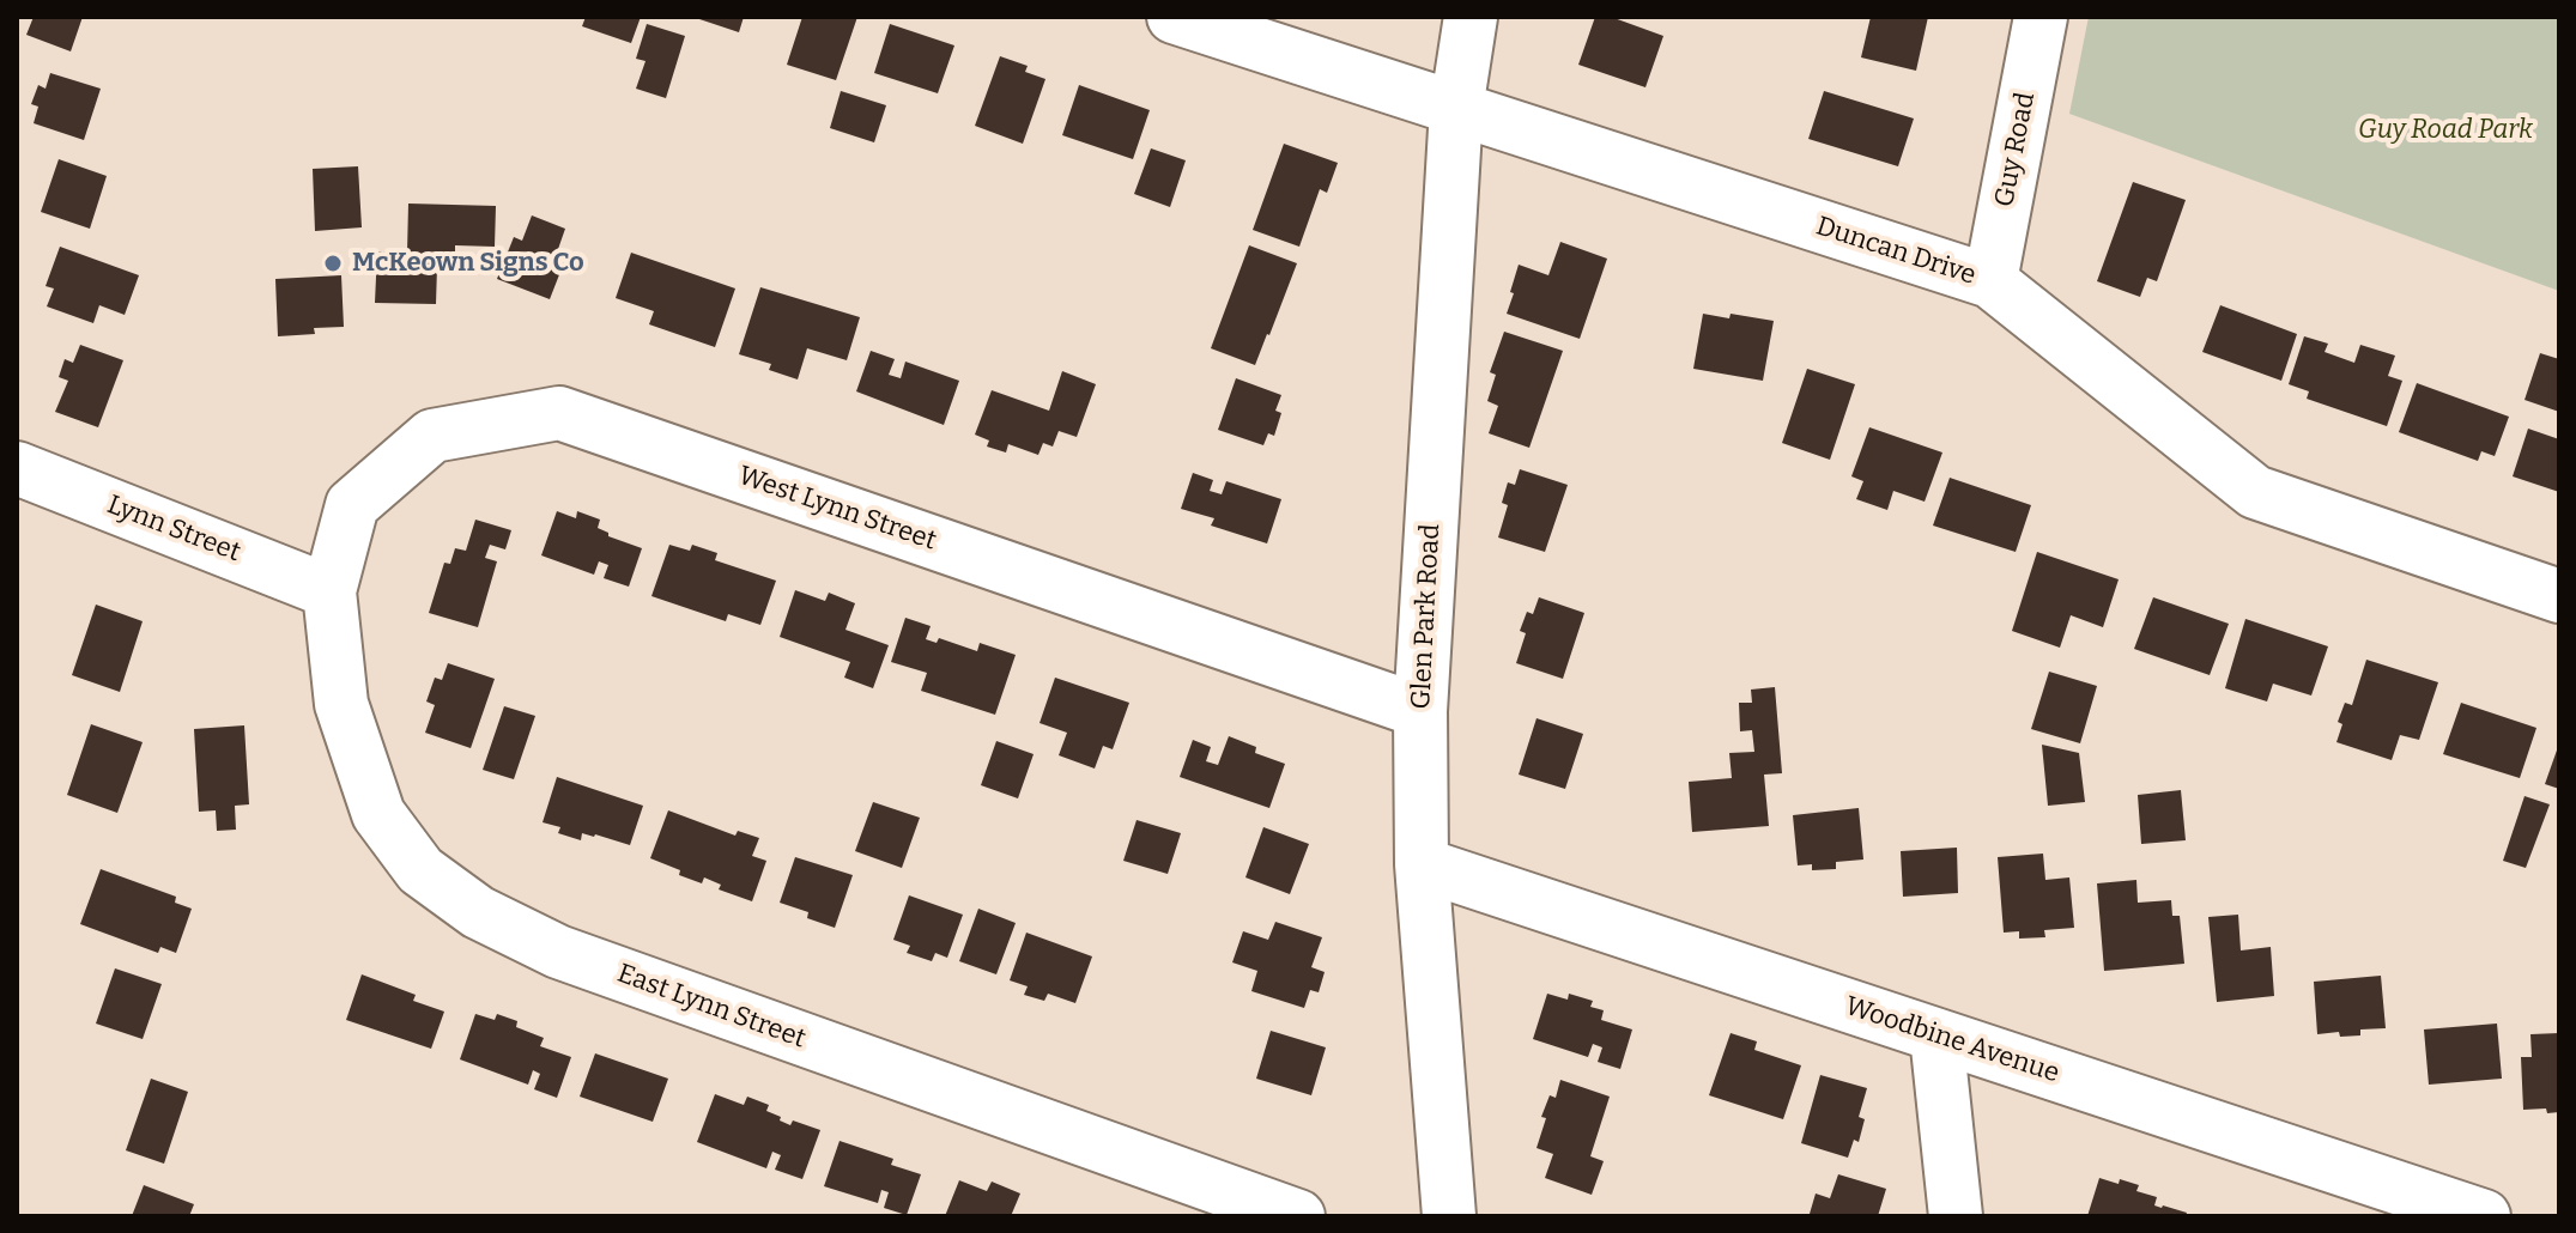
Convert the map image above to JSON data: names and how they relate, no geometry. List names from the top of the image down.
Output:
{
  "streets": {
    "street": [
      "Guy Road",
      "Duncan Drive",
      "West Lynn Street",
      "Lynn Street",
      "Glen Park Road",
      "East Lynn Street",
      "Woodbine Avenue"
    ]
  },
  "crossings": [
    ["Guy Road", "Duncan Drive"],
    ["Duncan Drive", "Glen Park Road"],
    ["West Lynn Street", "Lynn Street"],
    ["West Lynn Street", "Glen Park Road"],
    ["West Lynn Street", "East Lynn Street"],
    ["Lynn Street", "East Lynn Street"],
    ["Glen Park Road", "Woodbine Avenue"]
  ],
  "parks": ["Guy Road Park"],
  "places": ["McKeown Signs Co"]
}
